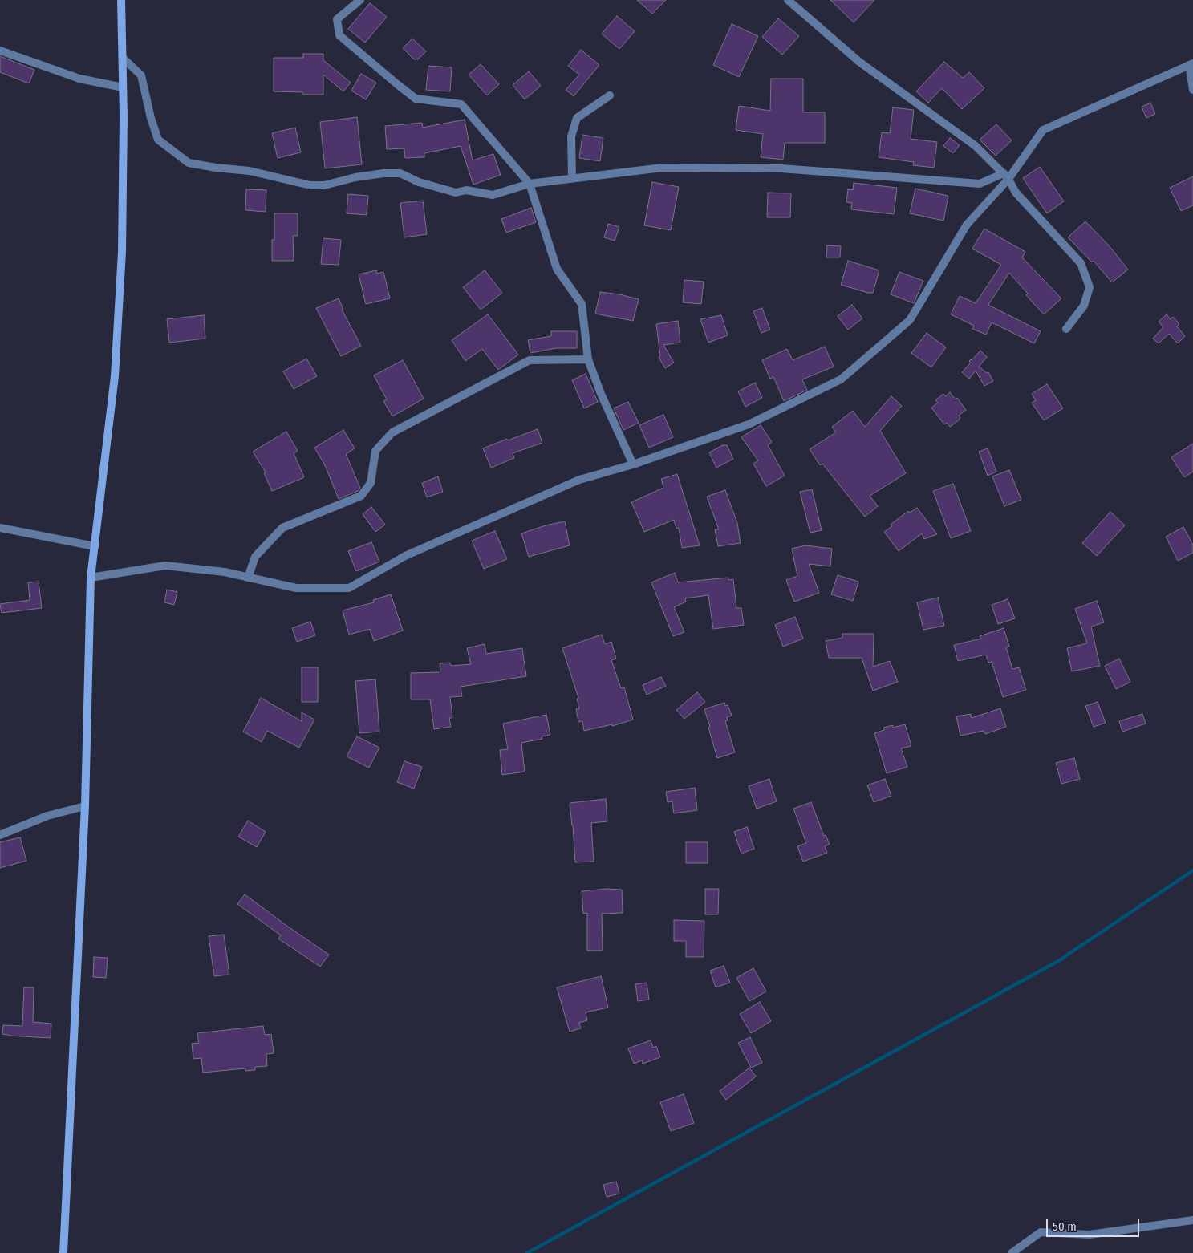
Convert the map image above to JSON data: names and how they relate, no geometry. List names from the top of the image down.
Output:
{
  "scale_bar": "50 m"
}
